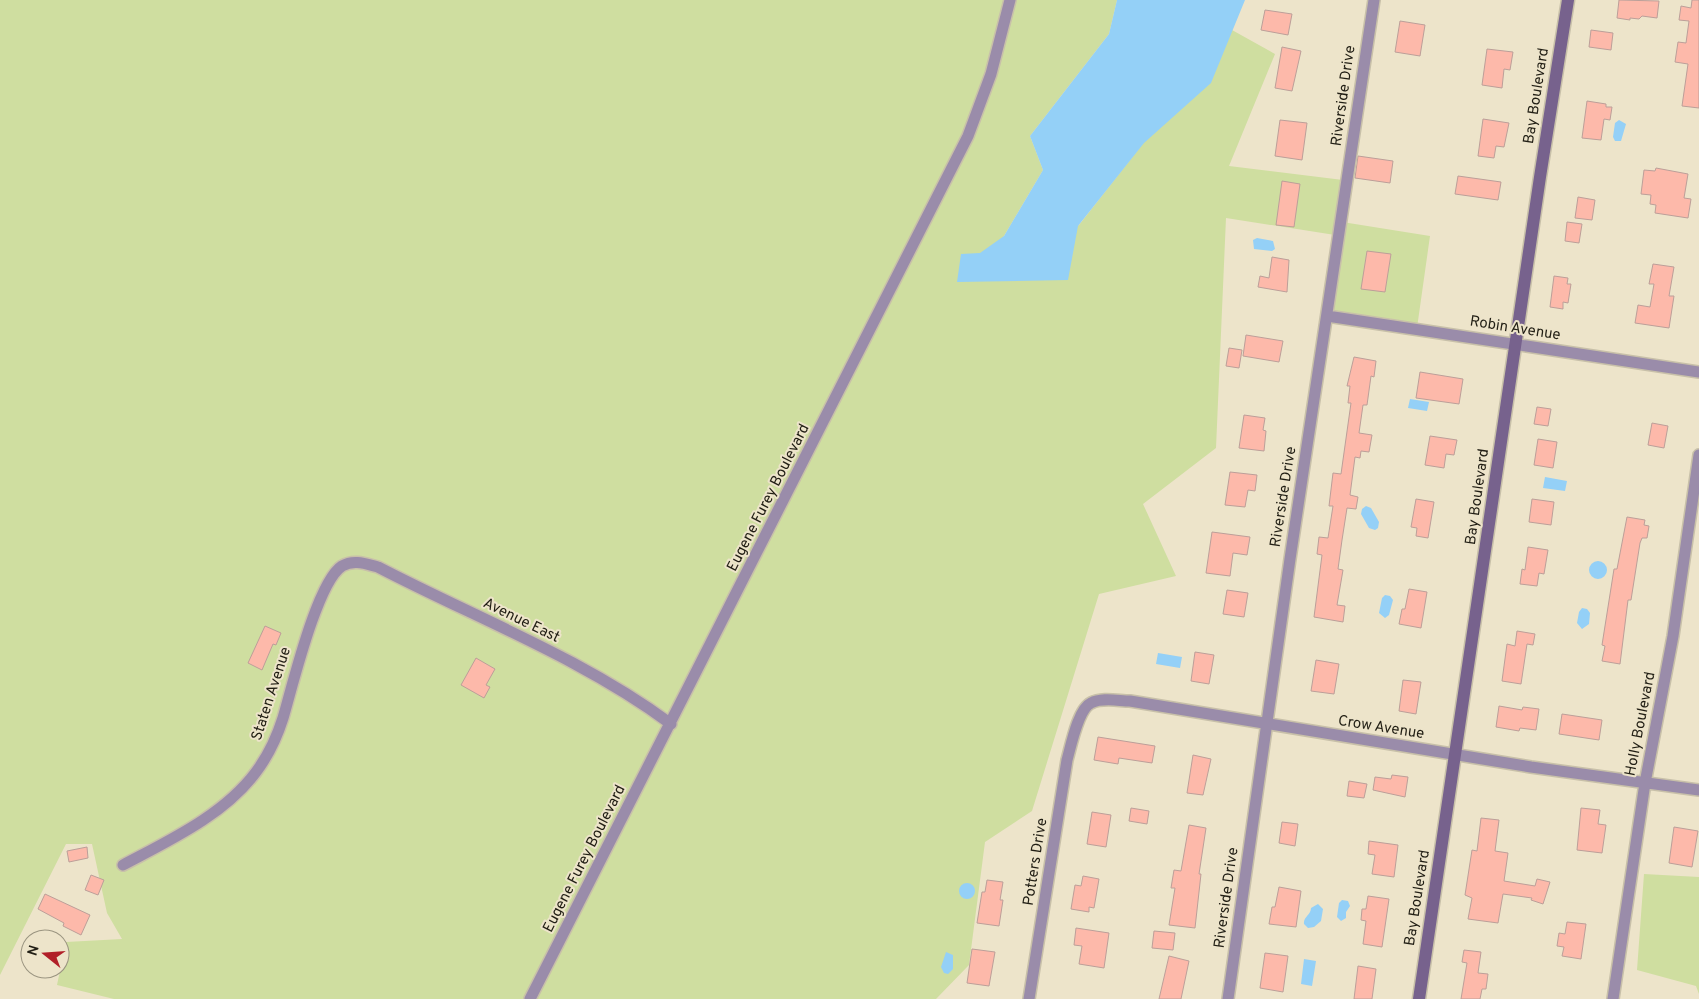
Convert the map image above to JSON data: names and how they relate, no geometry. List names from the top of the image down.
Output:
{
  "streets": {
    "street": [
      "Riverside Drive",
      "Bay Boulevard",
      "Robin Avenue",
      "Eugene Furey Boulevard",
      "Avenue East",
      "Staten Avenue",
      "Holly Boulevard",
      "Crow Avenue",
      "Potters Drive"
    ]
  },
  "crossings": [
    ["Riverside Drive", "Robin Avenue"],
    ["Riverside Drive", "Crow Avenue"],
    ["Bay Boulevard", "Robin Avenue"],
    ["Bay Boulevard", "Crow Avenue"],
    ["Eugene Furey Boulevard", "Avenue East"],
    ["Avenue East", "Staten Avenue"],
    ["Holly Boulevard", "Crow Avenue"],
    ["Crow Avenue", "Potters Drive"]
  ],
  "north": "left"
}
